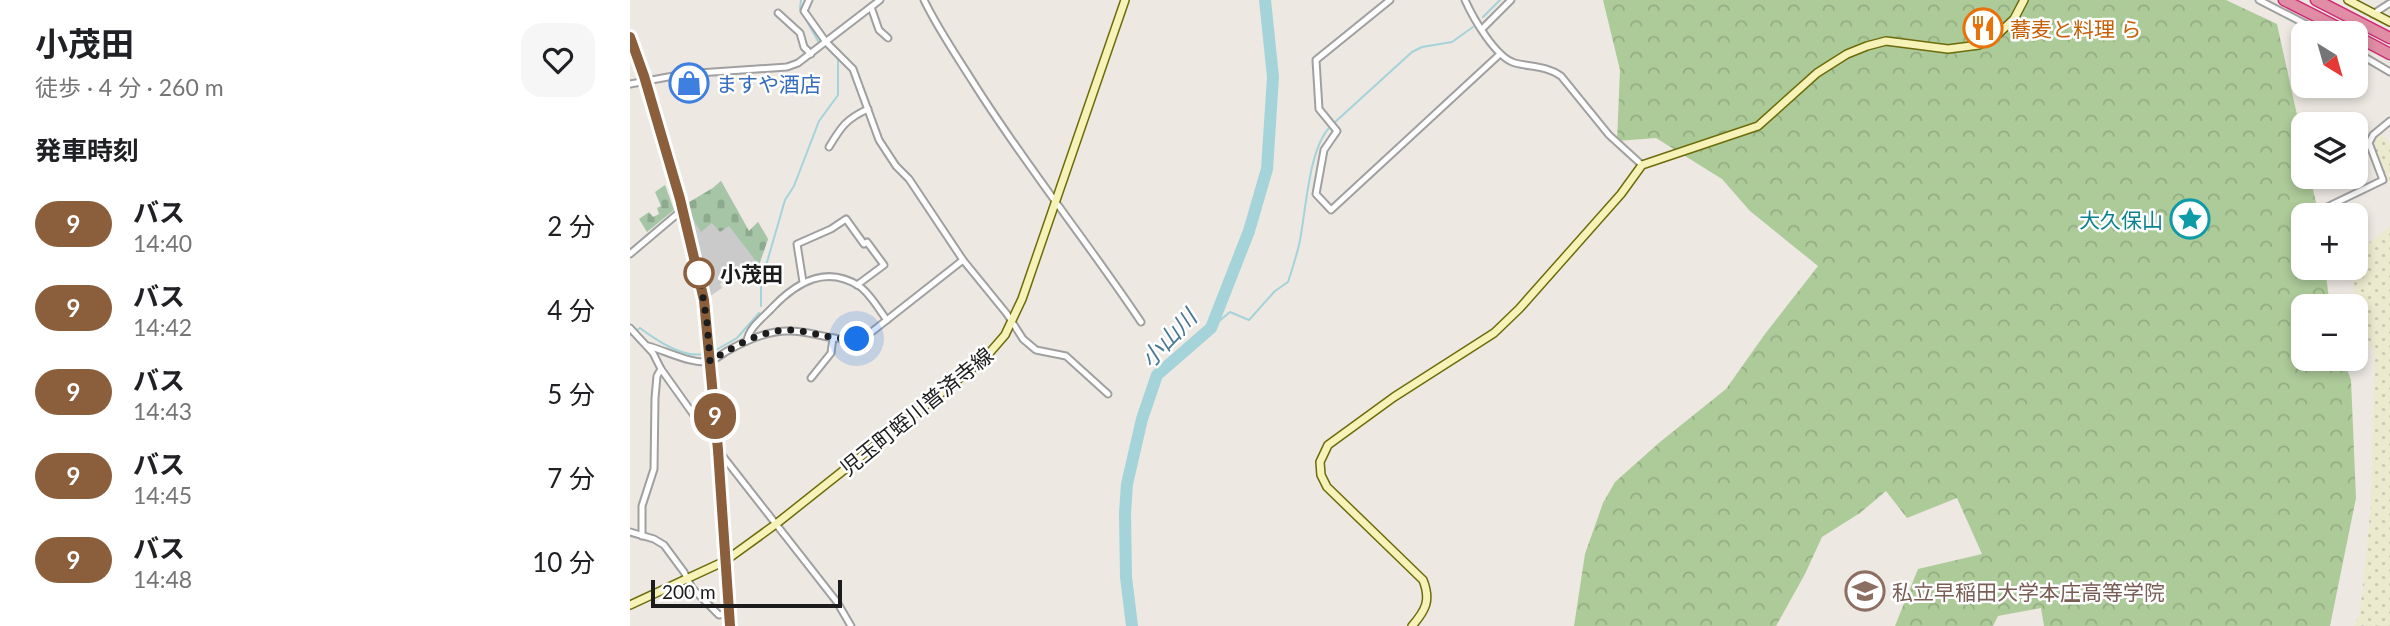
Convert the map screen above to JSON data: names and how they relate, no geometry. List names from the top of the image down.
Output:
{
  "streets": {
    "street": ["児玉町蛭川普済寺線"]
  },
  "water": ["小山川"],
  "places": {
    "restaurant": ["蕎麦と料理 ら"],
    "shop": ["ますや酒店"],
    "place": ["大久保山"],
    "other": ["小茂田"],
    "school or university": ["私立早稲田大学本庄高等学院"]
  },
  "lines": ["bus line 9"],
  "scale_bar": "200 m",
  "north": "bottom right",
  "page": {
    "heading": [
      ["小茂田", "徒歩 · 4 分 · 260 m"],
      "発車時刻"
    ],
    "on_map": "9",
    "map_buttons": ["+", "−"],
    "list": [
      {
        "mark": "9",
        "name": "バス",
        "note": "14:40",
        "value": "2 分"
      },
      {
        "mark": "9",
        "name": "バス",
        "note": "14:42",
        "value": "4 分"
      },
      {
        "mark": "9",
        "name": "バス",
        "note": "14:43",
        "value": "5 分"
      },
      {
        "mark": "9",
        "name": "バス",
        "note": "14:45",
        "value": "7 分"
      },
      {
        "mark": "9",
        "name": "バス",
        "note": "14:48",
        "value": "10 分"
      }
    ],
    "scale": "200 m"
  }
}
